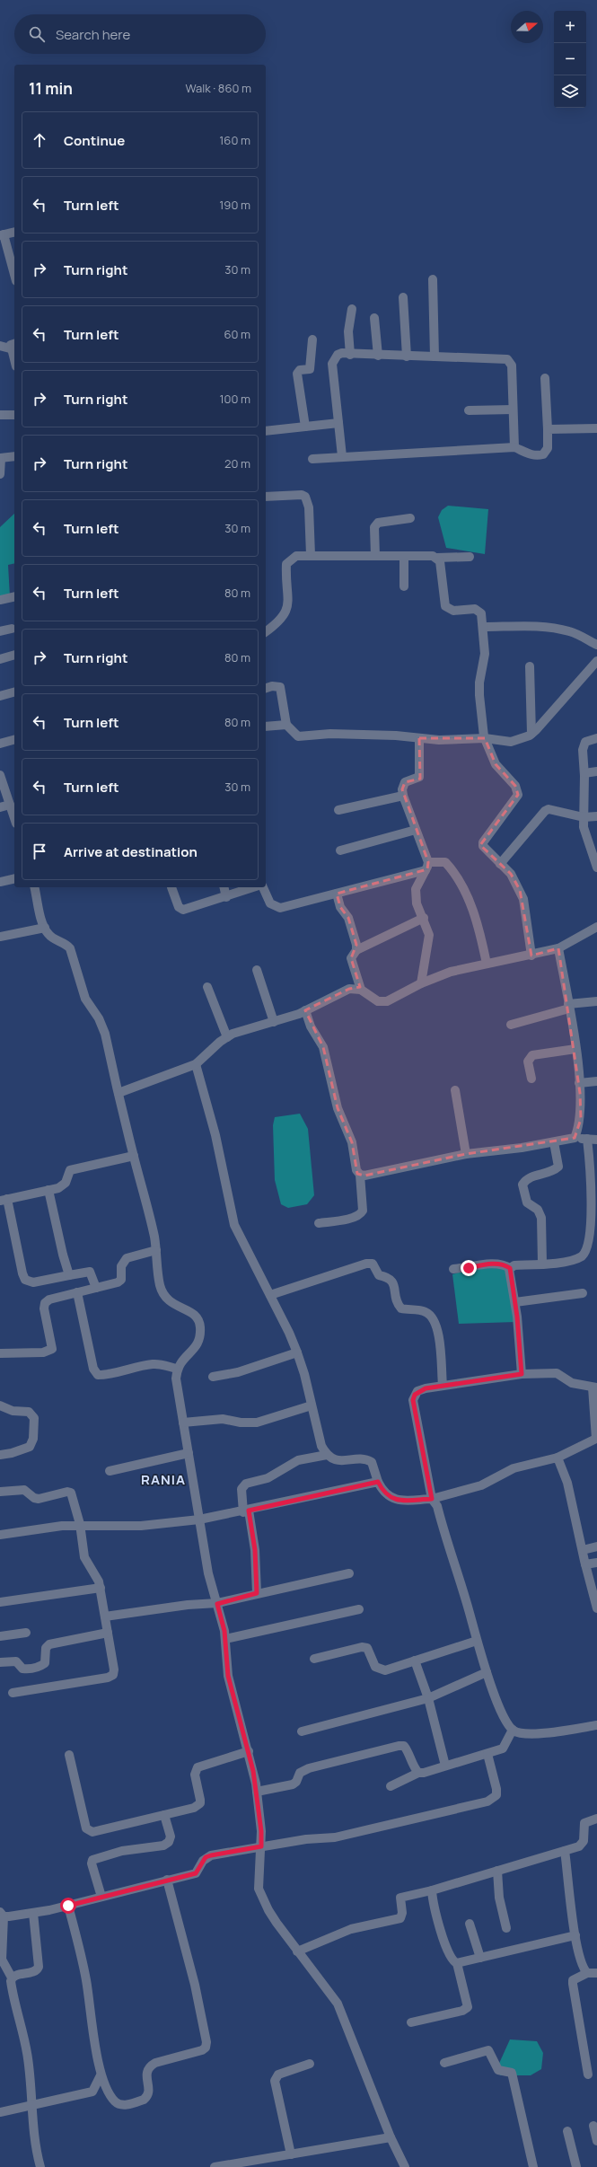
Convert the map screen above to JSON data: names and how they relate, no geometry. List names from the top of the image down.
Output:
{
  "districts": ["RANIA"],
  "north": "right",
  "page": {
    "map_buttons": ["+", "−"],
    "search": "Search here",
    "heading": ["11 min", "Walk · 860 m"],
    "list": [
      ["Continue", "160 m"],
      ["Turn left", "190 m"],
      ["Turn right", "30 m"],
      ["Turn left", "60 m"],
      ["Turn right", "100 m"],
      ["Turn right", "20 m"],
      ["Turn left", "30 m"],
      ["Turn left", "80 m"],
      ["Turn right", "80 m"],
      ["Turn left", "80 m"],
      ["Turn left", "30 m"],
      "Arrive at destination"
    ]
  }
}
